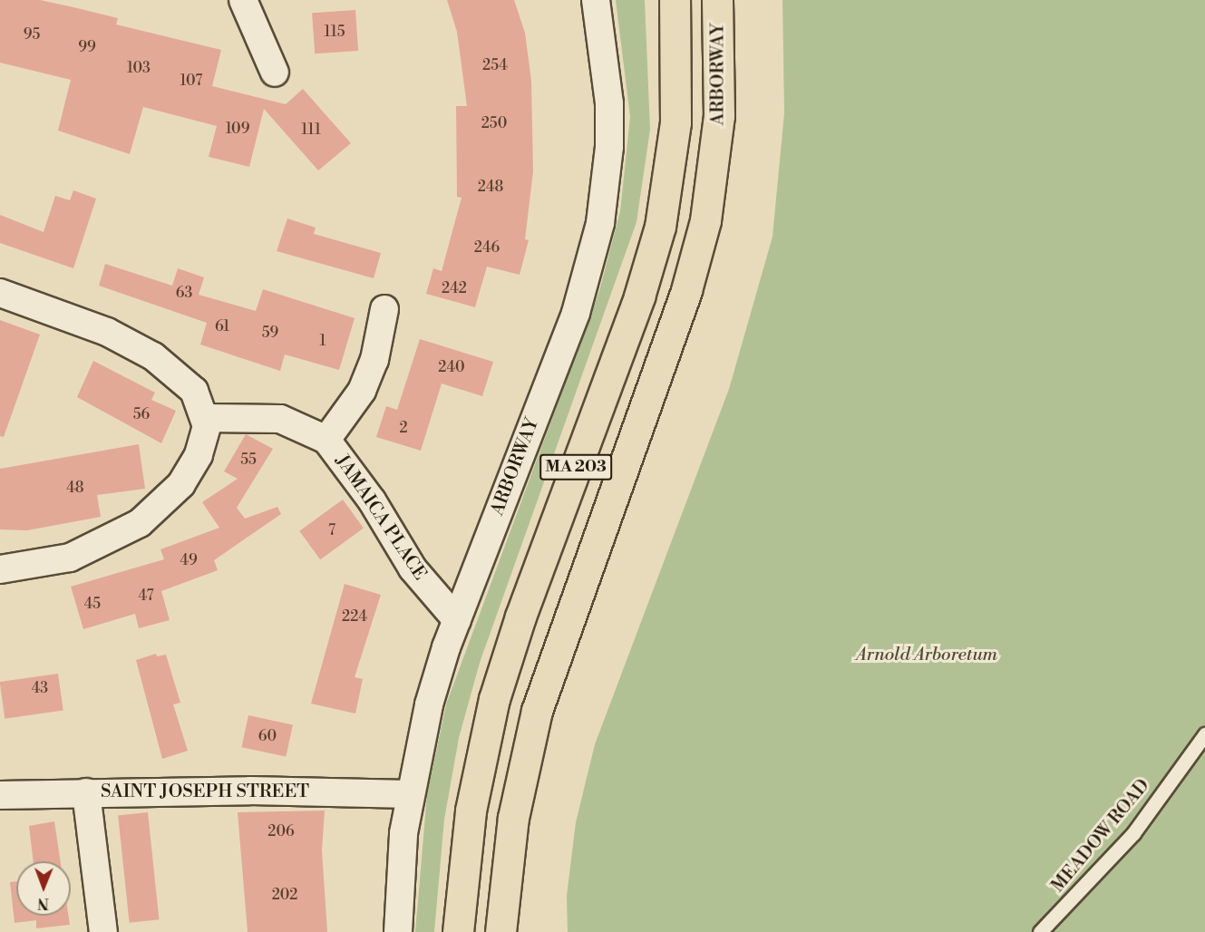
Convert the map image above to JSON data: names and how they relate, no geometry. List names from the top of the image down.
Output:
{
  "streets": {
    "highway": ["ARBORWAY", "MA 203"],
    "street": ["JAMAICA PLACE", "SAINT JOSEPH STREET"],
    "lane": ["MEADOW ROAD"]
  },
  "crossings": [
    ["ARBORWAY", "JAMAICA PLACE"],
    ["ARBORWAY", "SAINT JOSEPH STREET"]
  ],
  "parks": ["Arnold Arboretum"],
  "house_numbers": [
    "115",
    "95",
    "99",
    "254",
    "103",
    "107",
    "250",
    "109",
    "111",
    "248",
    "246",
    "242",
    "63",
    "61",
    "59",
    "1",
    "240",
    "56",
    "2",
    "55",
    "48",
    "7",
    "49",
    "47",
    "45",
    "224",
    "43",
    "60",
    "206",
    "202"
  ],
  "north": "bottom"
}
